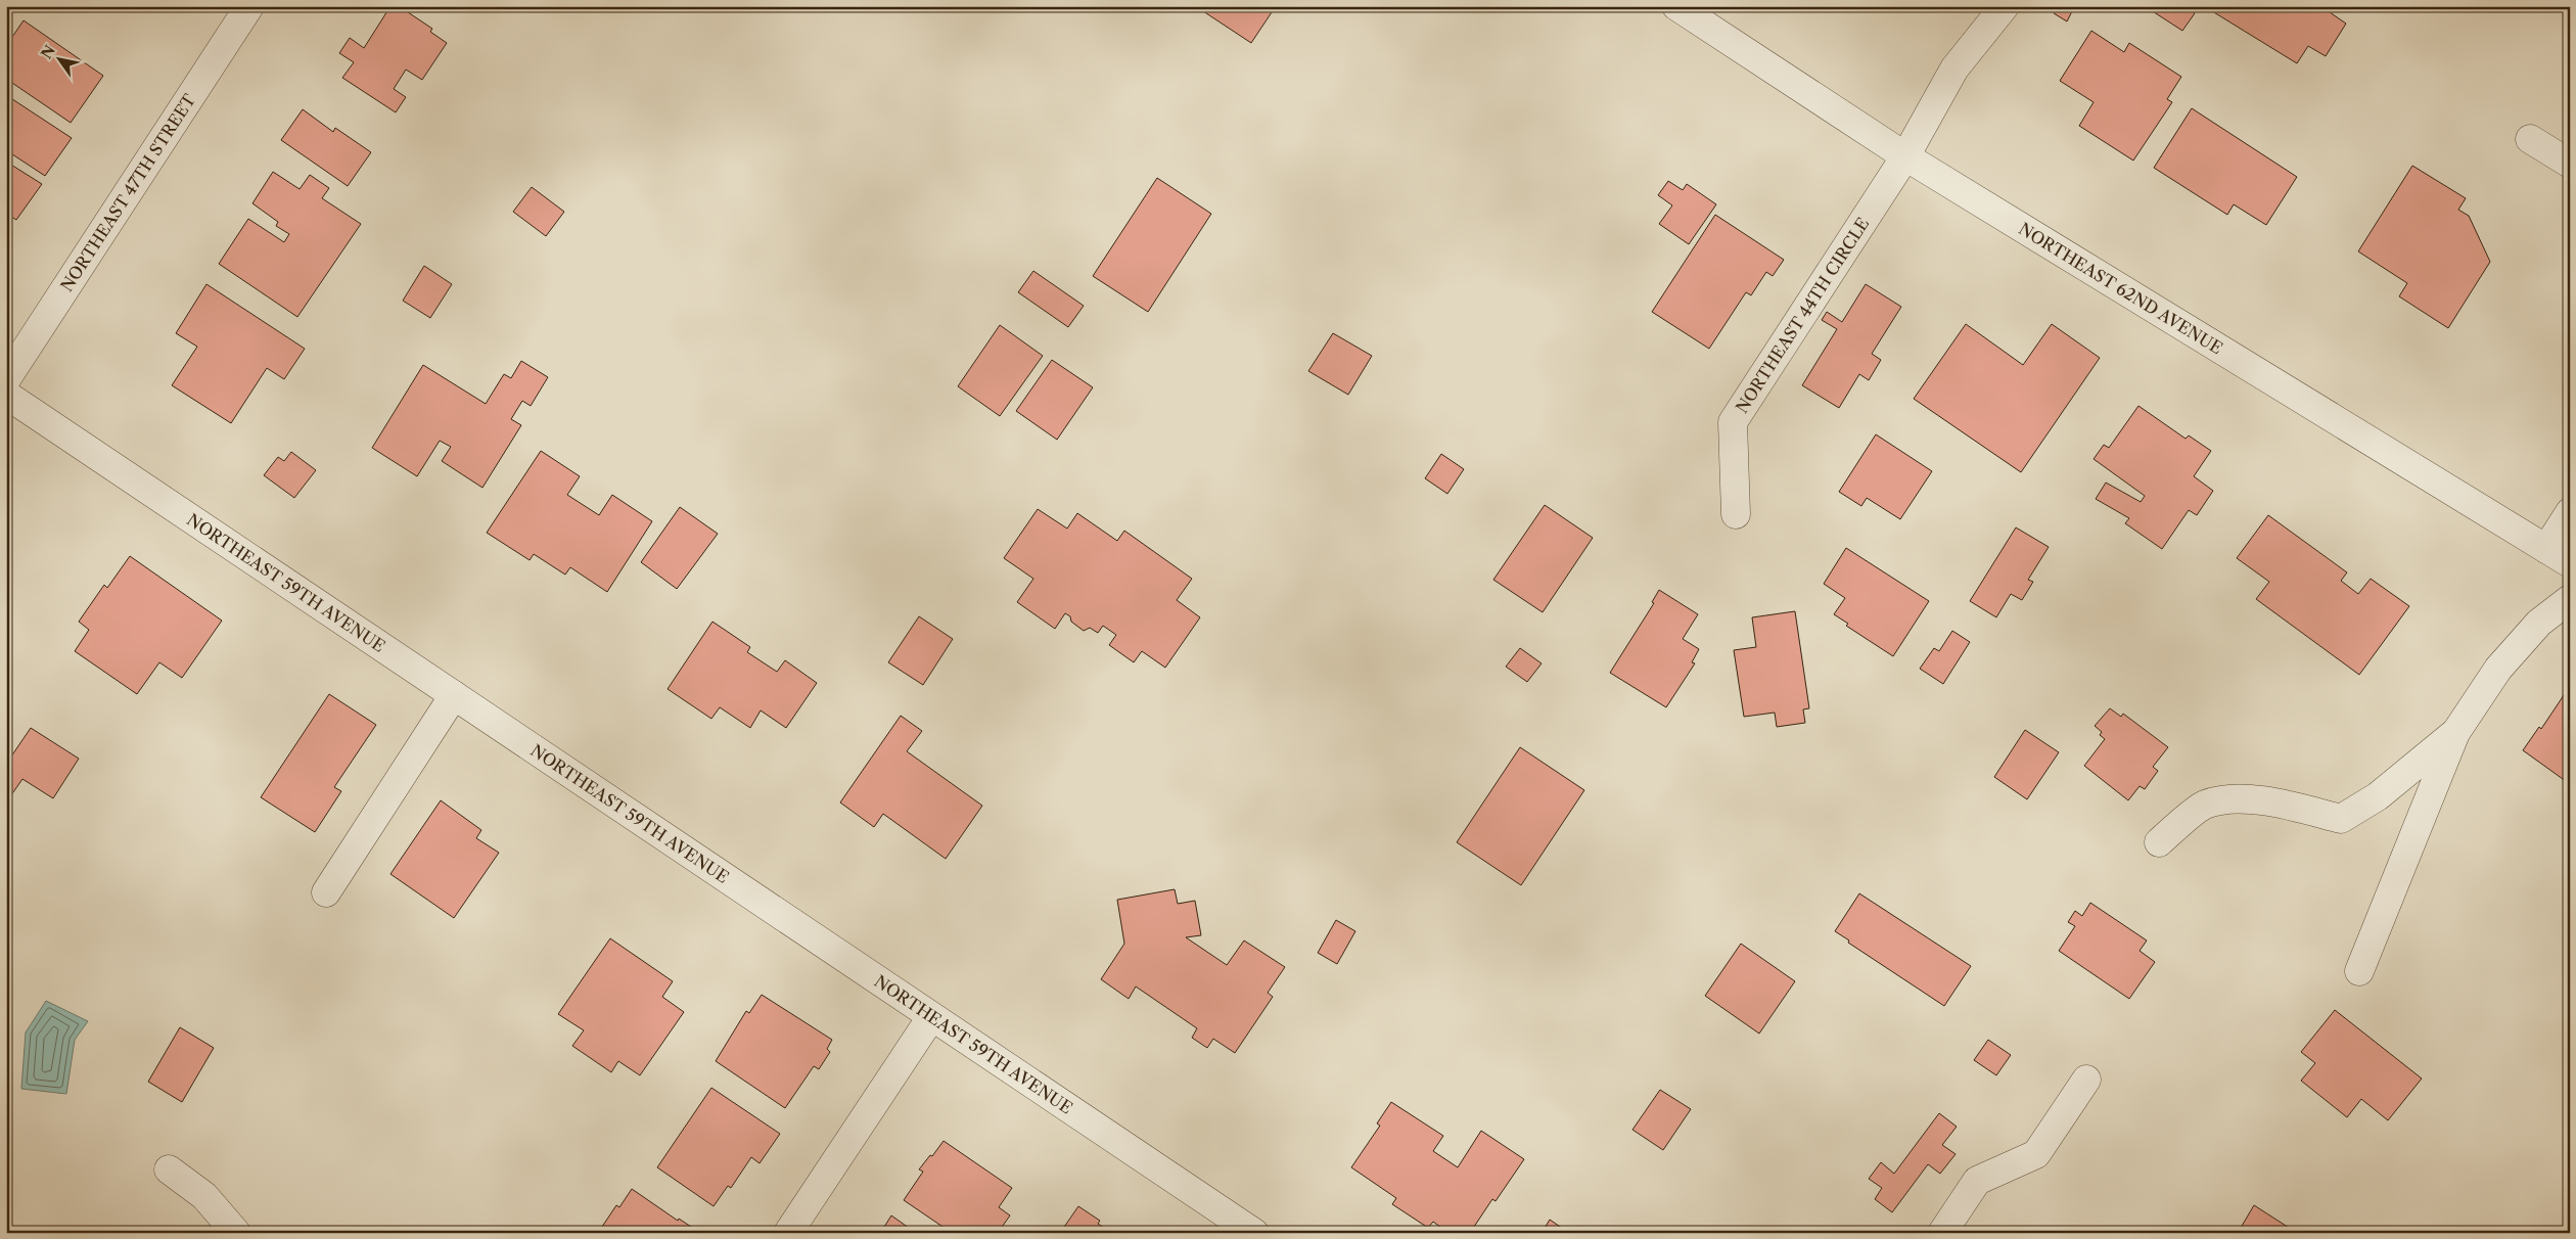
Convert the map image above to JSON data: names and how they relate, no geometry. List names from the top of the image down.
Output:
{
  "streets": {
    "street": [
      "NORTHEAST 47TH STREET",
      "NORTHEAST 62ND AVENUE",
      "NORTHEAST 44TH CIRCLE",
      "NORTHEAST 59TH AVENUE"
    ]
  },
  "crossings": [
    ["NORTHEAST 62ND AVENUE", "NORTHEAST 44TH CIRCLE"]
  ],
  "north": "top left"
}
